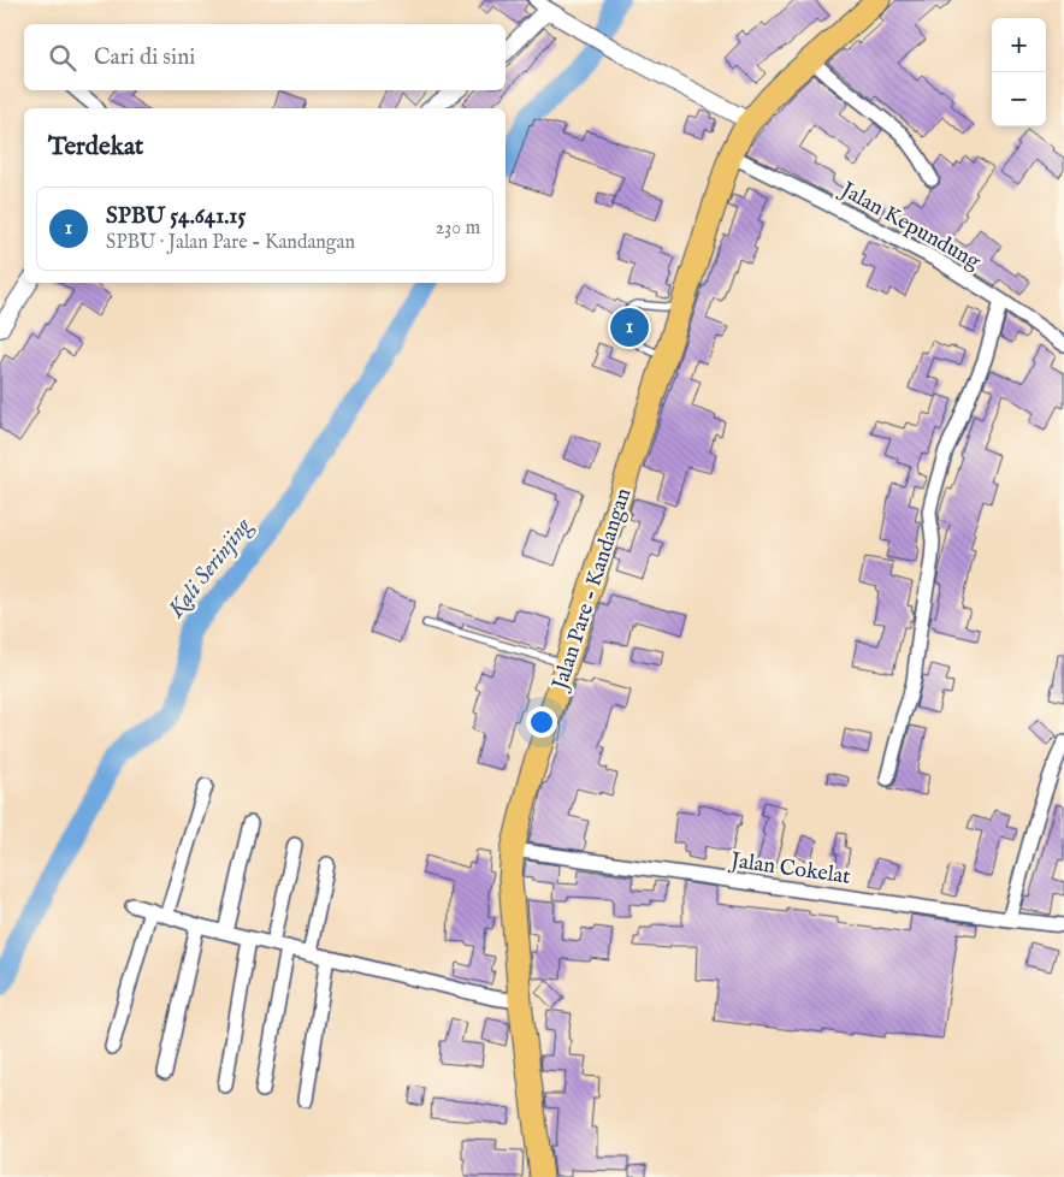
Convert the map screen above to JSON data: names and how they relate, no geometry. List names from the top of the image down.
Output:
{
  "streets": {
    "main road": ["Jalan Pare - Kandangan"],
    "street": ["Jalan Kepundung", "Jalan Cokelat"]
  },
  "crossings": [
    ["Jalan Kepundung", "Jalan Pare - Kandangan"],
    ["Jalan Pare - Kandangan", "Jalan Cokelat"]
  ],
  "water": ["Kali Serinjing"],
  "page": {
    "map_buttons": ["+", "−"],
    "search": "Cari di sini",
    "heading": "Terdekat",
    "list": [
      {
        "mark": "1",
        "name": "SPBU 54.641.15",
        "note": "SPBU · Jalan Pare - Kandangan",
        "value": "230 m"
      }
    ],
    "pins": "1"
  }
}
